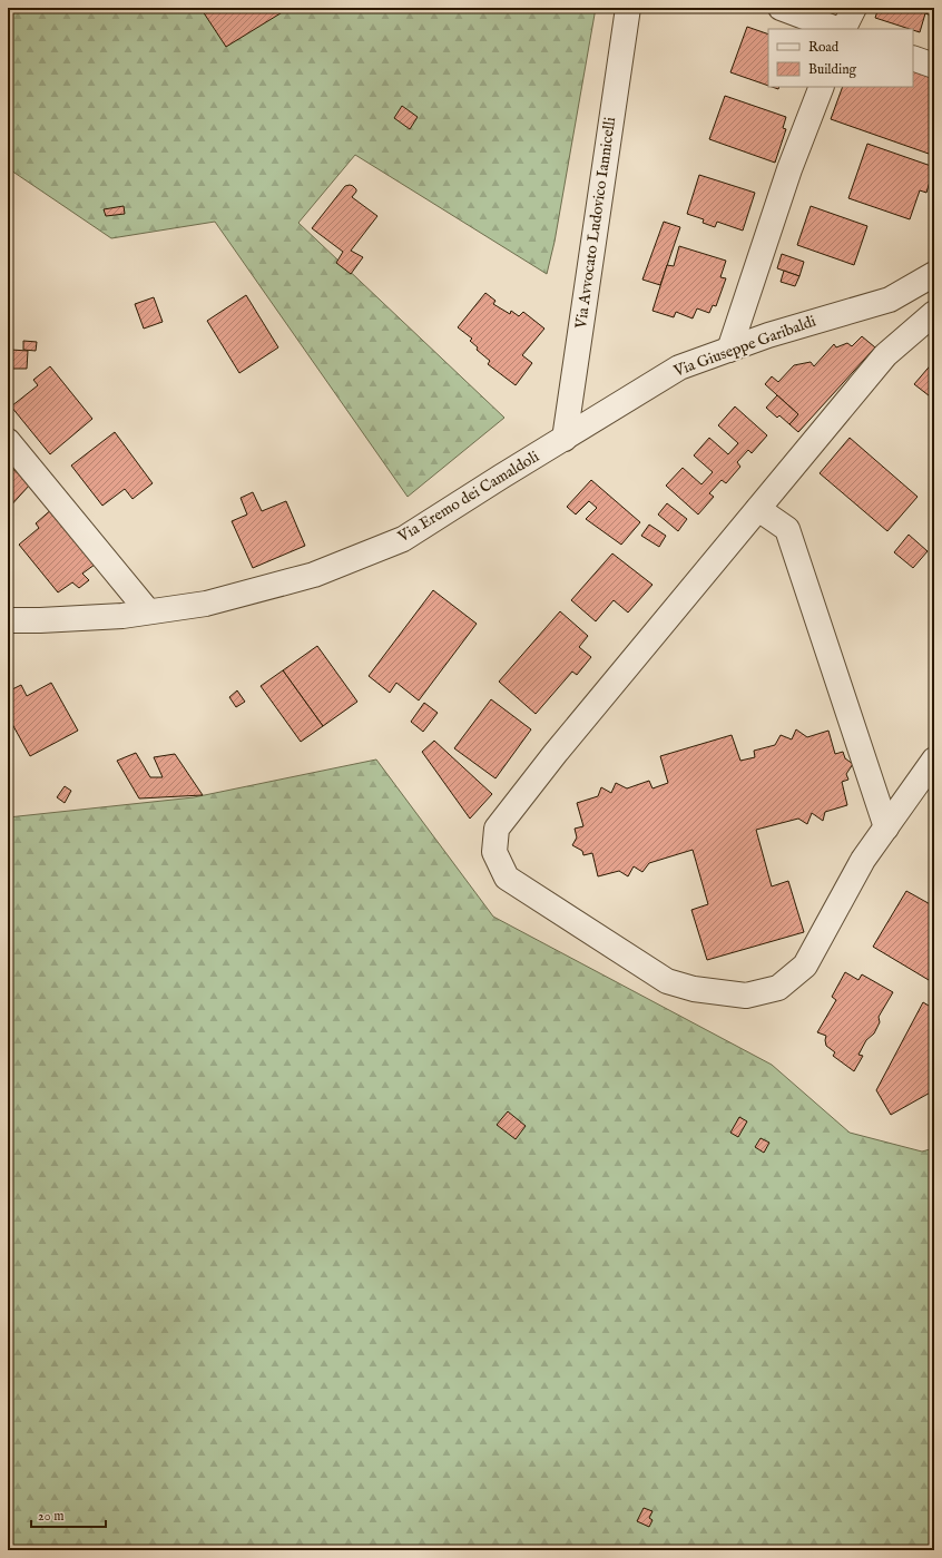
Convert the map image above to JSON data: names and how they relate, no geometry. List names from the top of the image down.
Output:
{
  "streets": {
    "street": ["Via Avvocato Ludovico Iannicelli", "Via Giuseppe Garibaldi", "Via Eremo dei Camaldoli"]
  },
  "crossings": [
    ["Via Avvocato Ludovico Iannicelli", "Via Giuseppe Garibaldi"],
    ["Via Avvocato Ludovico Iannicelli", "Via Eremo dei Camaldoli"],
    ["Via Giuseppe Garibaldi", "Via Eremo dei Camaldoli"]
  ],
  "legend": ["Road", "Building"],
  "scale_bar": "20 m"
}
